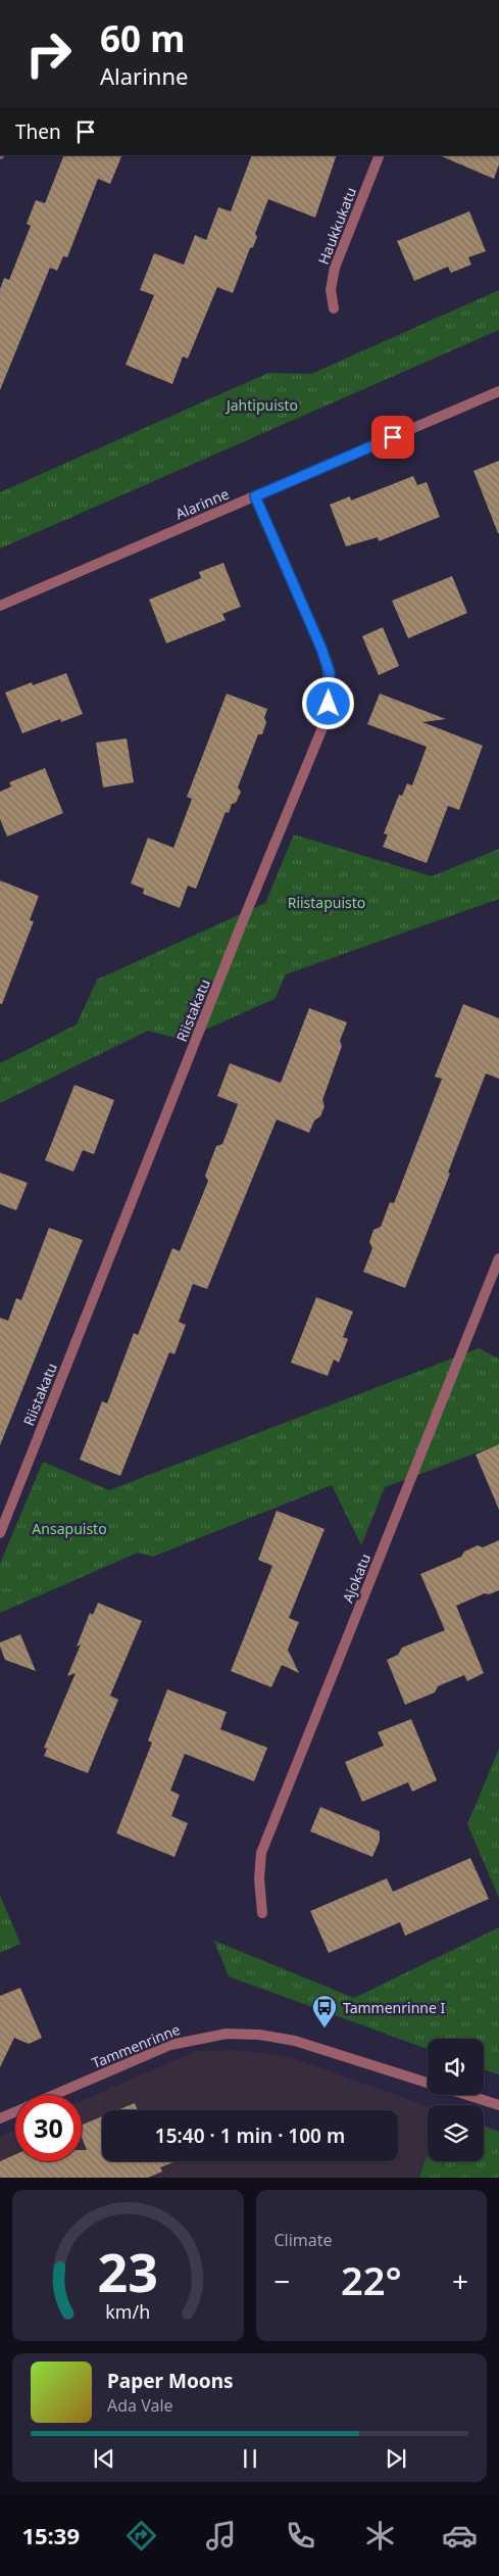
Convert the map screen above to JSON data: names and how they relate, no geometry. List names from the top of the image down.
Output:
{
  "streets": {
    "street": [
      "Haukkukatu",
      "Alarinne",
      "Riistakatu",
      "Ajokatu",
      "Tammenrinne"
    ]
  },
  "crossings": [
    ["Alarinne", "Riistakatu"]
  ],
  "parks": ["Jahtipuisto", "Riistapuisto", "Ansapuisto"],
  "places": {
    "bus stop": ["Tammenrinne I"]
  },
  "page": {
    "turn": ["60 m", "Alarinne"],
    "then": "Then",
    "limit": "30",
    "trip": "15:40 · 1 min · 100 m",
    "tile": "Climate",
    "heat": ["−", "22°", "+"],
    "song": ["Paper Moons", "Ada Vale"],
    "tabs": "15:39",
    "gauge": ["23", "km/h"]
  }
}
